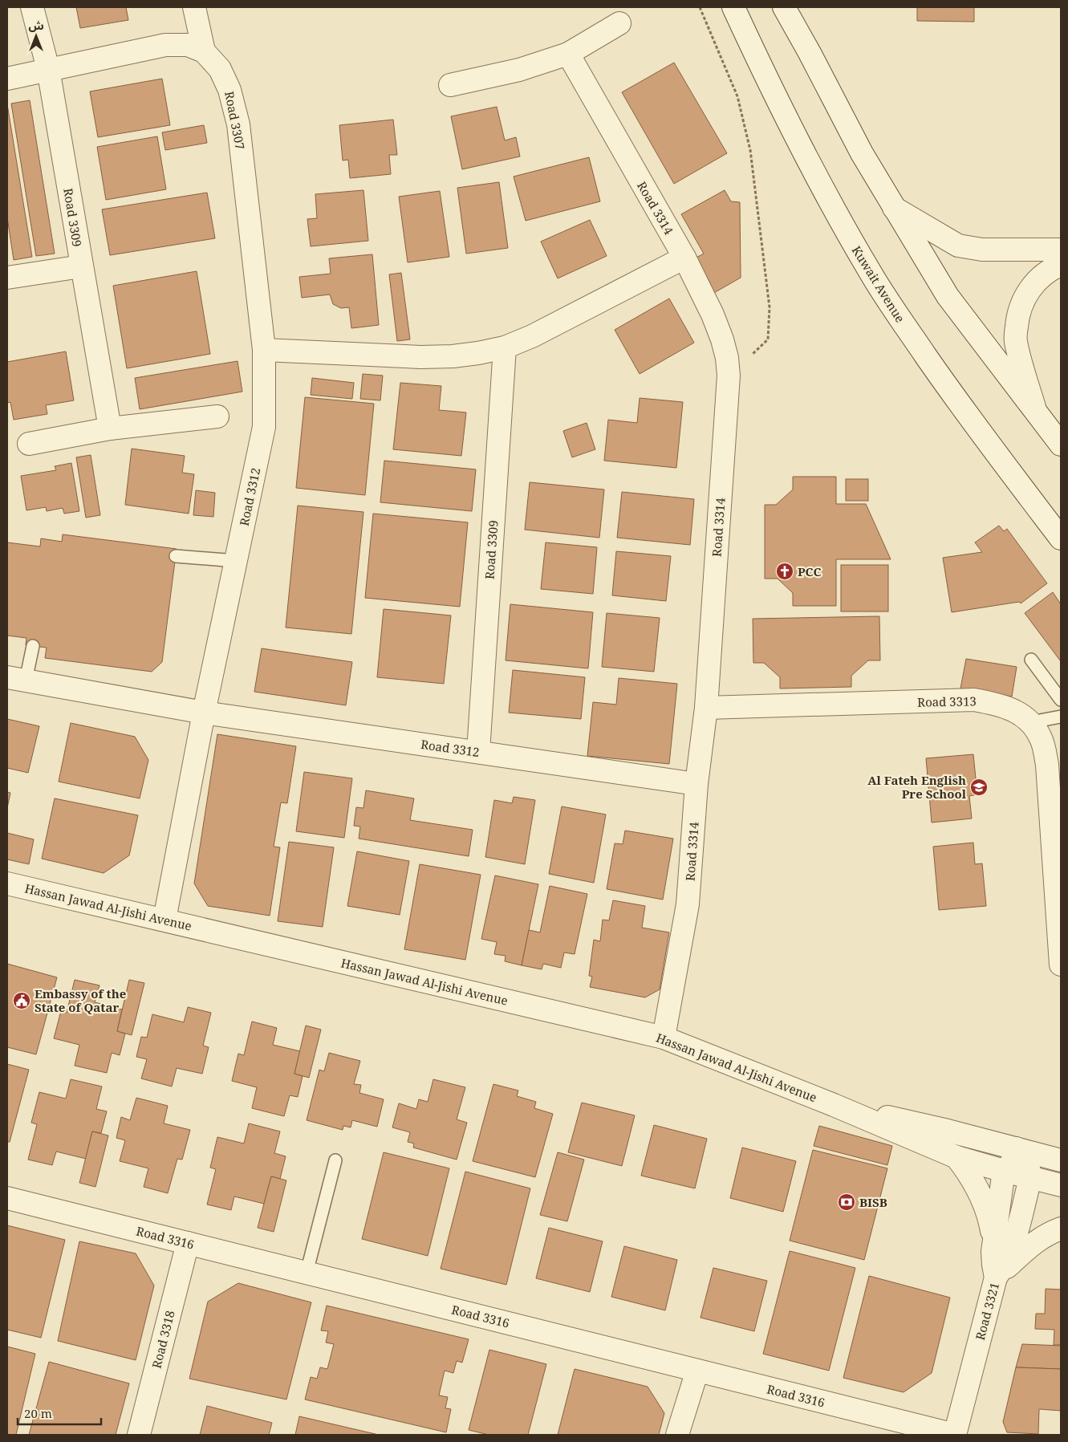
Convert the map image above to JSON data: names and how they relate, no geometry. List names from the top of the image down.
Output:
{
  "streets": {
    "street": [
      "Road 3307",
      "Road 3314",
      "Road 3309",
      "Kuwait Avenue",
      "Road 3312",
      "Road 3313",
      "Hassan Jawad Al-Jishi Avenue",
      "Road 3316",
      "Road 3321",
      "Road 3318"
    ]
  },
  "crossings": [
    ["Road 3307", "Road 3309"],
    ["Road 3307", "Road 3312"],
    ["Road 3314", "Road 3312"],
    ["Road 3314", "Road 3313"],
    ["Road 3314", "Hassan Jawad Al-Jishi Avenue"],
    ["Road 3309", "Road 3312"],
    ["Road 3312", "Hassan Jawad Al-Jishi Avenue"],
    ["Hassan Jawad Al-Jishi Avenue", "Road 3321"],
    ["Road 3316", "Road 3321"],
    ["Road 3316", "Road 3318"]
  ],
  "places": {
    "church": ["PCC"],
    "school or university": ["Al Fateh English Pre School"],
    "public building": ["Embassy of the State of Qatar"],
    "bank": ["BISB"]
  },
  "scale_bar": "20 m",
  "north": "top"
}
